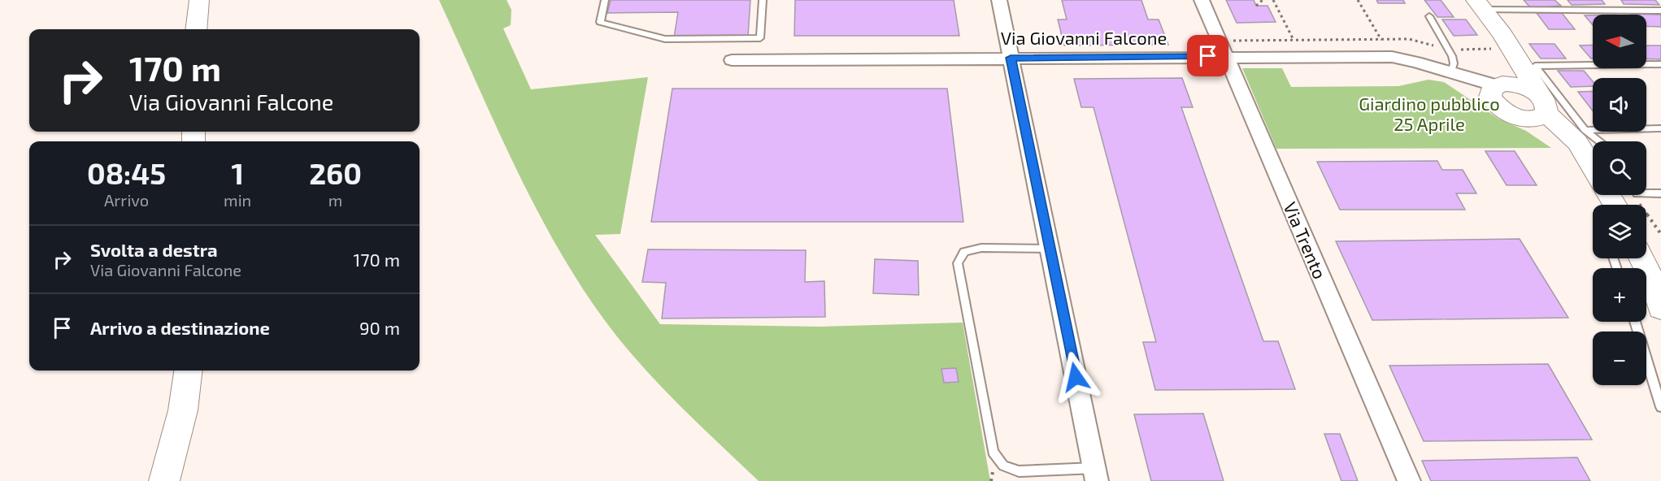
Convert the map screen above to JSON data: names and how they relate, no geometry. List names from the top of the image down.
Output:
{
  "streets": {
    "street": ["Via Giovanni Falcone", "Via Trento"]
  },
  "crossings": [
    ["Via Giovanni Falcone", "Via Trento"]
  ],
  "parks": ["Giardino pubblico 25 Aprile"],
  "north": "left",
  "page": {
    "map_buttons": ["+", "−"],
    "turn": ["170 m", "Via Giovanni Falcone"],
    "eta": [
      "08:45",
      "Arrivo",
      "1",
      "min",
      "260",
      "m"
    ],
    "list": [
      {
        "name": "Svolta a destra",
        "note": "Via Giovanni Falcone",
        "value": "170 m"
      },
      {
        "name": "Arrivo a destinazione",
        "value": "90 m"
      }
    ]
  }
}
